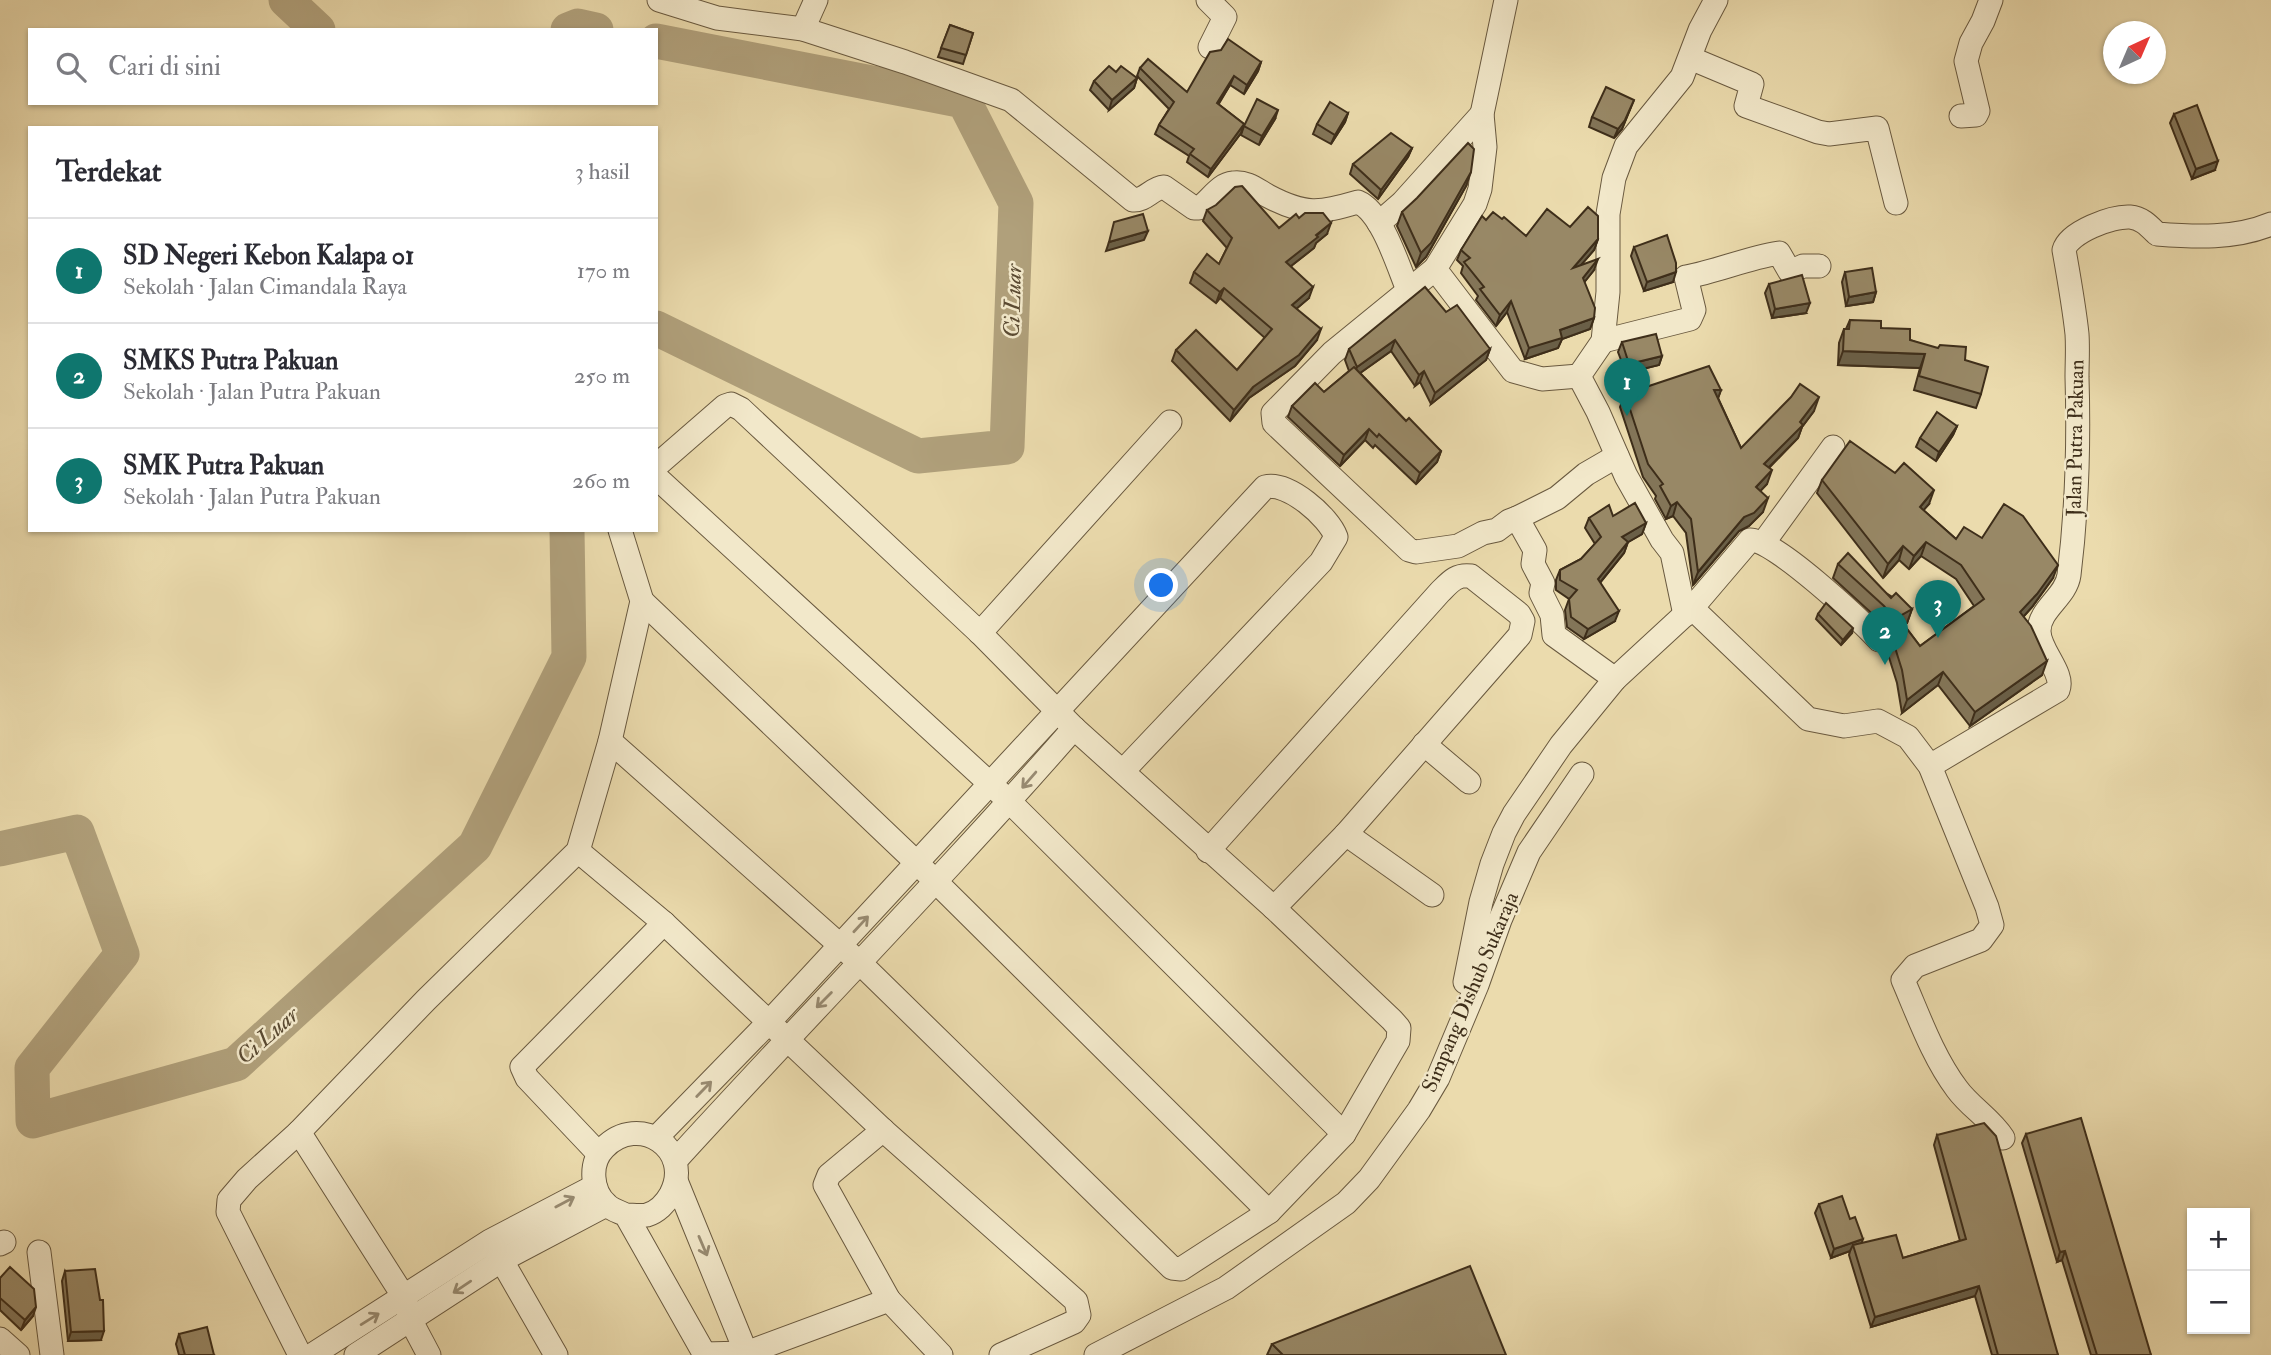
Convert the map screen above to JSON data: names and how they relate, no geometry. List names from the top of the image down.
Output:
{
  "streets": {
    "street": ["Jalan Putra Pakuan", "Simpang Dishub Sukaraja"]
  },
  "water": ["Ci Luar"],
  "north": "top right",
  "page": {
    "search": "Cari di sini",
    "heading": ["Terdekat", "3 hasil"],
    "list": [
      {
        "mark": "1",
        "name": "SD Negeri Kebon Kalapa 01",
        "note": "Sekolah · Jalan Cimandala Raya",
        "value": "170 m"
      },
      {
        "mark": "2",
        "name": "SMKS Putra Pakuan",
        "note": "Sekolah · Jalan Putra Pakuan",
        "value": "250 m"
      },
      {
        "mark": "3",
        "name": "SMK Putra Pakuan",
        "note": "Sekolah · Jalan Putra Pakuan",
        "value": "260 m"
      }
    ],
    "pins": ["1", "3", "2"],
    "map_buttons": ["+", "−"]
  }
}
